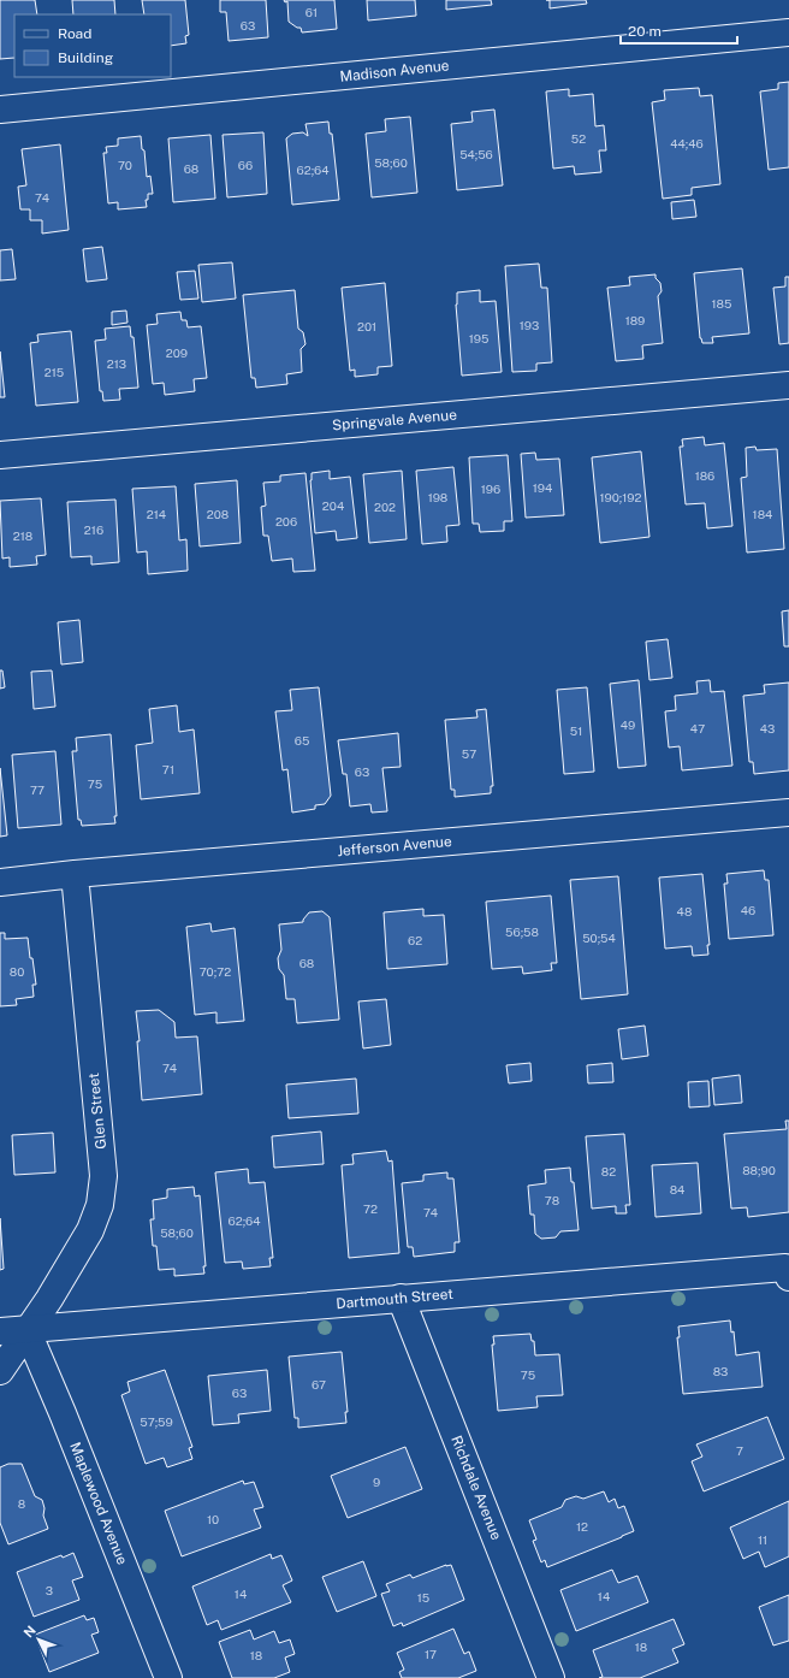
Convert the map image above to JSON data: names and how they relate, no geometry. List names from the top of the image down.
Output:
{
  "streets": {
    "street": [
      "Madison Avenue",
      "Springvale Avenue",
      "Jefferson Avenue",
      "Glen Street",
      "Dartmouth Street",
      "Richdale Avenue",
      "Maplewood Avenue"
    ]
  },
  "crossings": [
    ["Jefferson Avenue", "Glen Street"],
    ["Glen Street", "Dartmouth Street"],
    ["Glen Street", "Maplewood Avenue"],
    ["Dartmouth Street", "Richdale Avenue"],
    ["Dartmouth Street", "Maplewood Avenue"]
  ],
  "house_numbers": [
    "61",
    "63",
    "52",
    "44;46",
    "54;56",
    "58;60",
    "70",
    "66",
    "68",
    "62;64",
    "74",
    "185",
    "189",
    "193",
    "201",
    "195",
    "209",
    "213",
    "215",
    "186",
    "194",
    "196",
    "198",
    "190;192",
    "204",
    "202",
    "214",
    "208",
    "184",
    "206",
    "216",
    "218",
    "49",
    "47",
    "43",
    "51",
    "65",
    "57",
    "71",
    "63",
    "75",
    "77",
    "46",
    "48",
    "56;58",
    "50;54",
    "62",
    "68",
    "80",
    "70;72",
    "74",
    "88;90",
    "82",
    "84",
    "78",
    "72",
    "74",
    "62;64",
    "58;60",
    "83",
    "75",
    "67",
    "63",
    "57;59",
    "7",
    "9",
    "8",
    "10",
    "12",
    "11",
    "3",
    "14",
    "14",
    "15",
    "18",
    "17",
    "18"
  ],
  "legend": ["Road", "Building"],
  "scale_bar": "20 m",
  "north": "top left"
}
